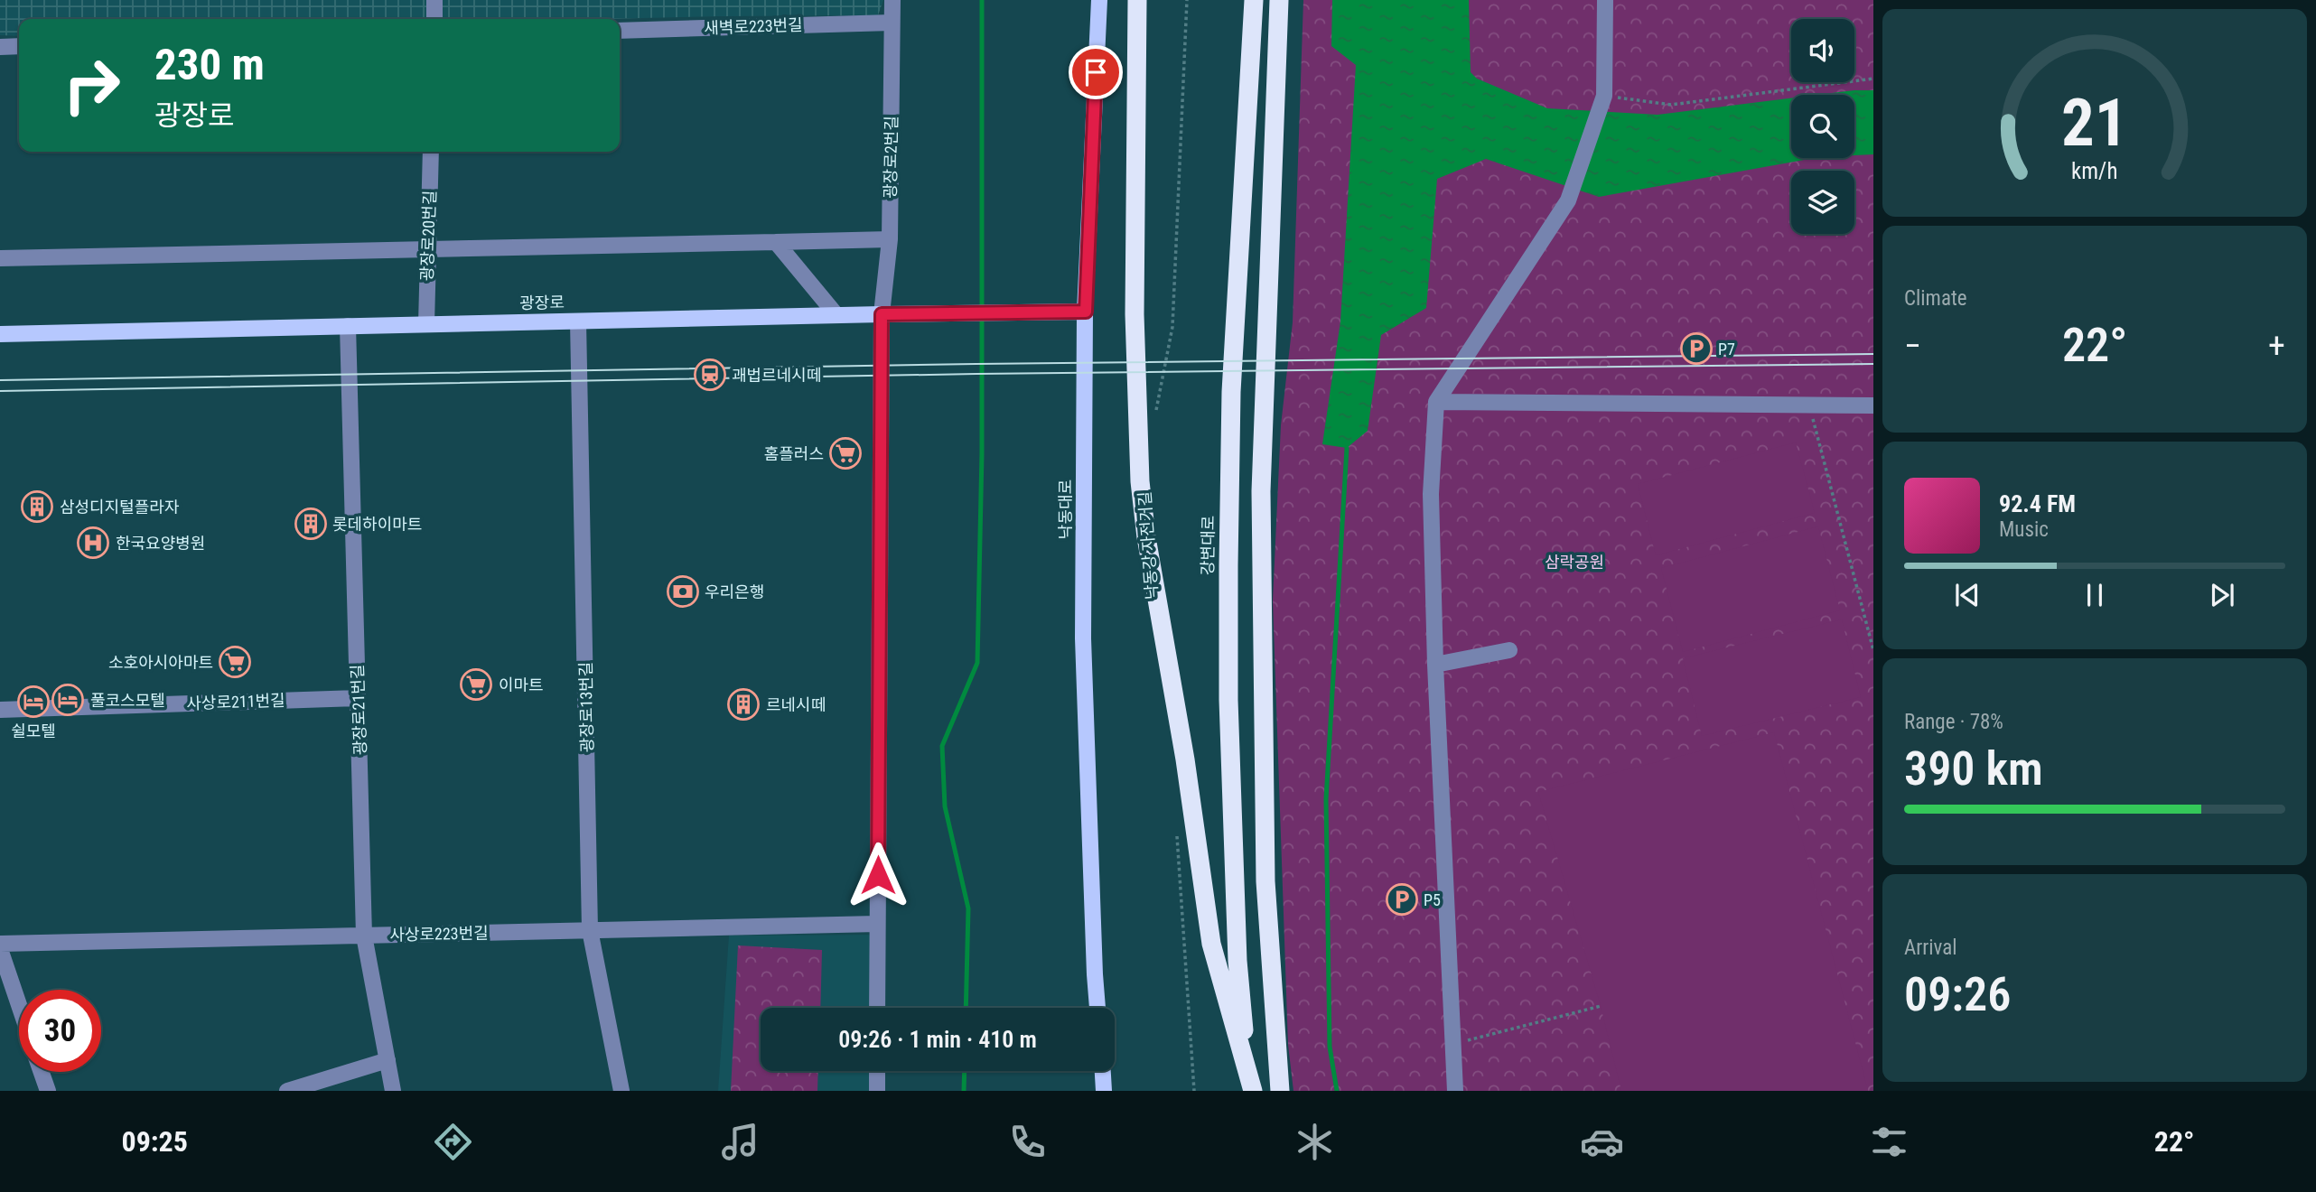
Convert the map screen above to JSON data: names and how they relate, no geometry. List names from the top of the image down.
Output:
{
  "streets": {
    "highway": ["강변대로"],
    "main road": ["광장로", "낙동대로"],
    "street": [
      "새벽로223번길",
      "광장로2번길",
      "광장로20번길",
      "사상로211번길",
      "광장로13번길",
      "광장로21번길",
      "사상로223번길"
    ]
  },
  "crossings": [
    ["새벽로223번길", "광장로2번길"],
    ["광장로2번길", "광장로"],
    ["광장로2번길", "사상로223번길"],
    ["광장로20번길", "광장로"],
    ["광장로", "낙동대로"],
    ["광장로", "광장로13번길"],
    ["광장로", "광장로21번길"],
    ["사상로211번길", "광장로21번길"],
    ["광장로13번길", "사상로223번길"],
    ["광장로21번길", "사상로223번길"]
  ],
  "parks": ["삼락공원"],
  "places": {
    "parking": ["P7", "P5"],
    "station": ["괘법르네시떼"],
    "supermarket": ["홈플러스", "소호아시아마트", "이마트"],
    "building": ["삼성디지털플라자", "롯데하이마트", "르네시떼"],
    "hospital": ["한국요양병원"],
    "bank": ["우리은행"],
    "hotel": ["풀코스모텔", "쉴모텔"]
  },
  "page": {
    "turn": ["230 m", "광장로"],
    "tile": [
      "Climate",
      ["Range · 78%", "390 km"],
      ["Arrival", "09:26"]
    ],
    "heat": ["−", "22°", "+"],
    "song": ["92.4 FM", "Music"],
    "limit": "30",
    "trip": "09:26 · 1 min · 410 m",
    "tabs": ["09:25", "22°"],
    "gauge": ["21", "km/h"]
  }
}
